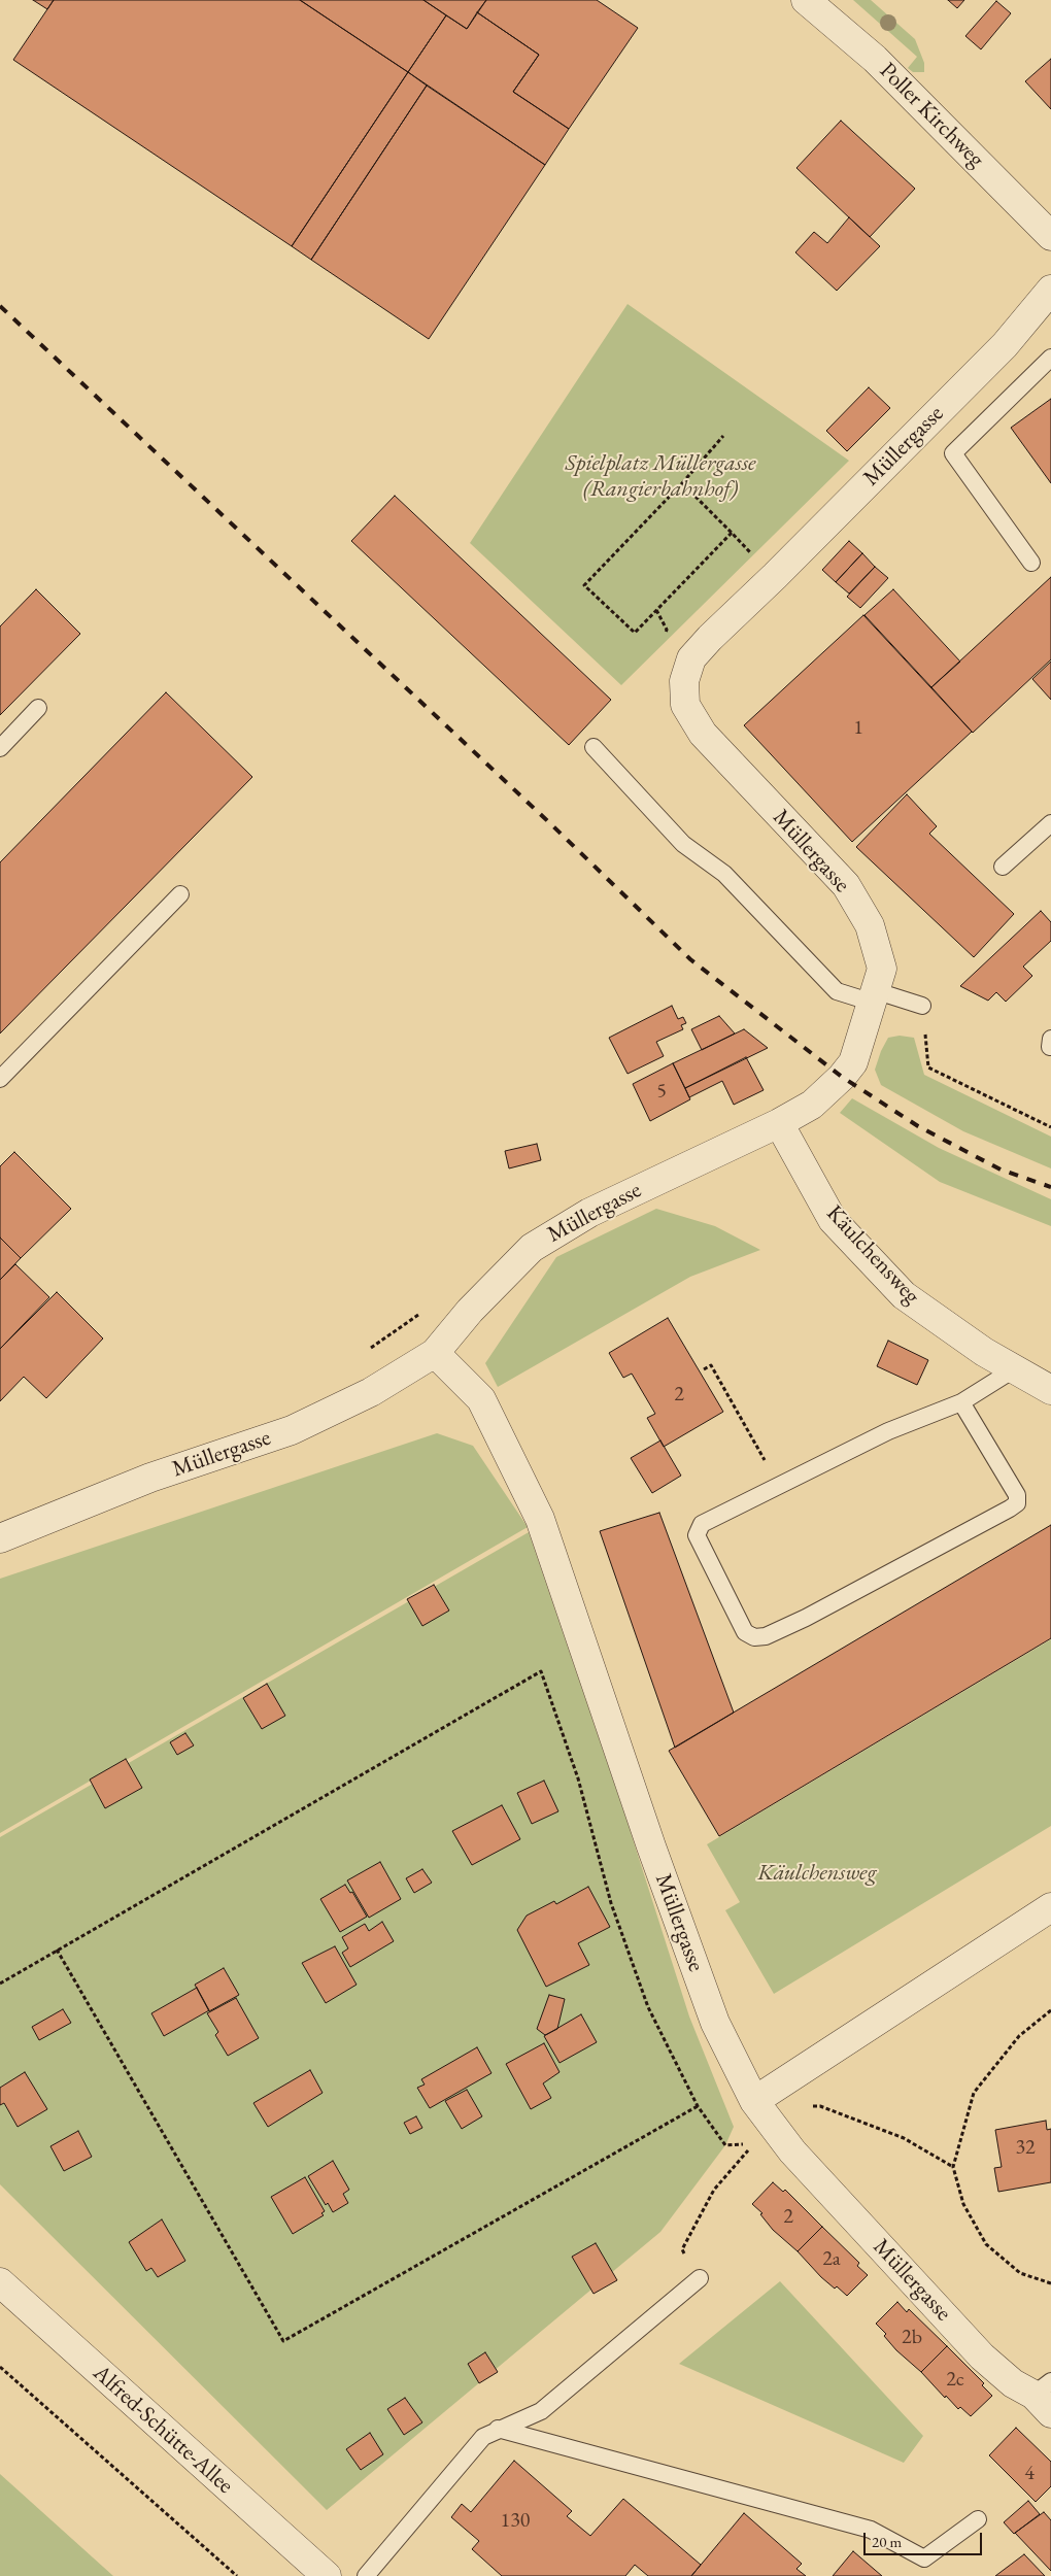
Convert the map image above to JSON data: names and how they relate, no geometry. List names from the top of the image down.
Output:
{
  "streets": {
    "street": [
      "Poller Kirchweg",
      "Müllergasse",
      "Käulchensweg",
      "Alfred-Schütte-Allee"
    ]
  },
  "crossings": [
    ["Müllergasse", "Käulchensweg"]
  ],
  "parks": ["Spielplatz Müllergasse (Rangierbahnhof)", "Käulchensweg"],
  "house_numbers": [
    "1",
    "5",
    "2",
    "32",
    "2",
    "2a",
    "2b",
    "2c",
    "4",
    "130"
  ],
  "scale_bar": "20 m"
}
